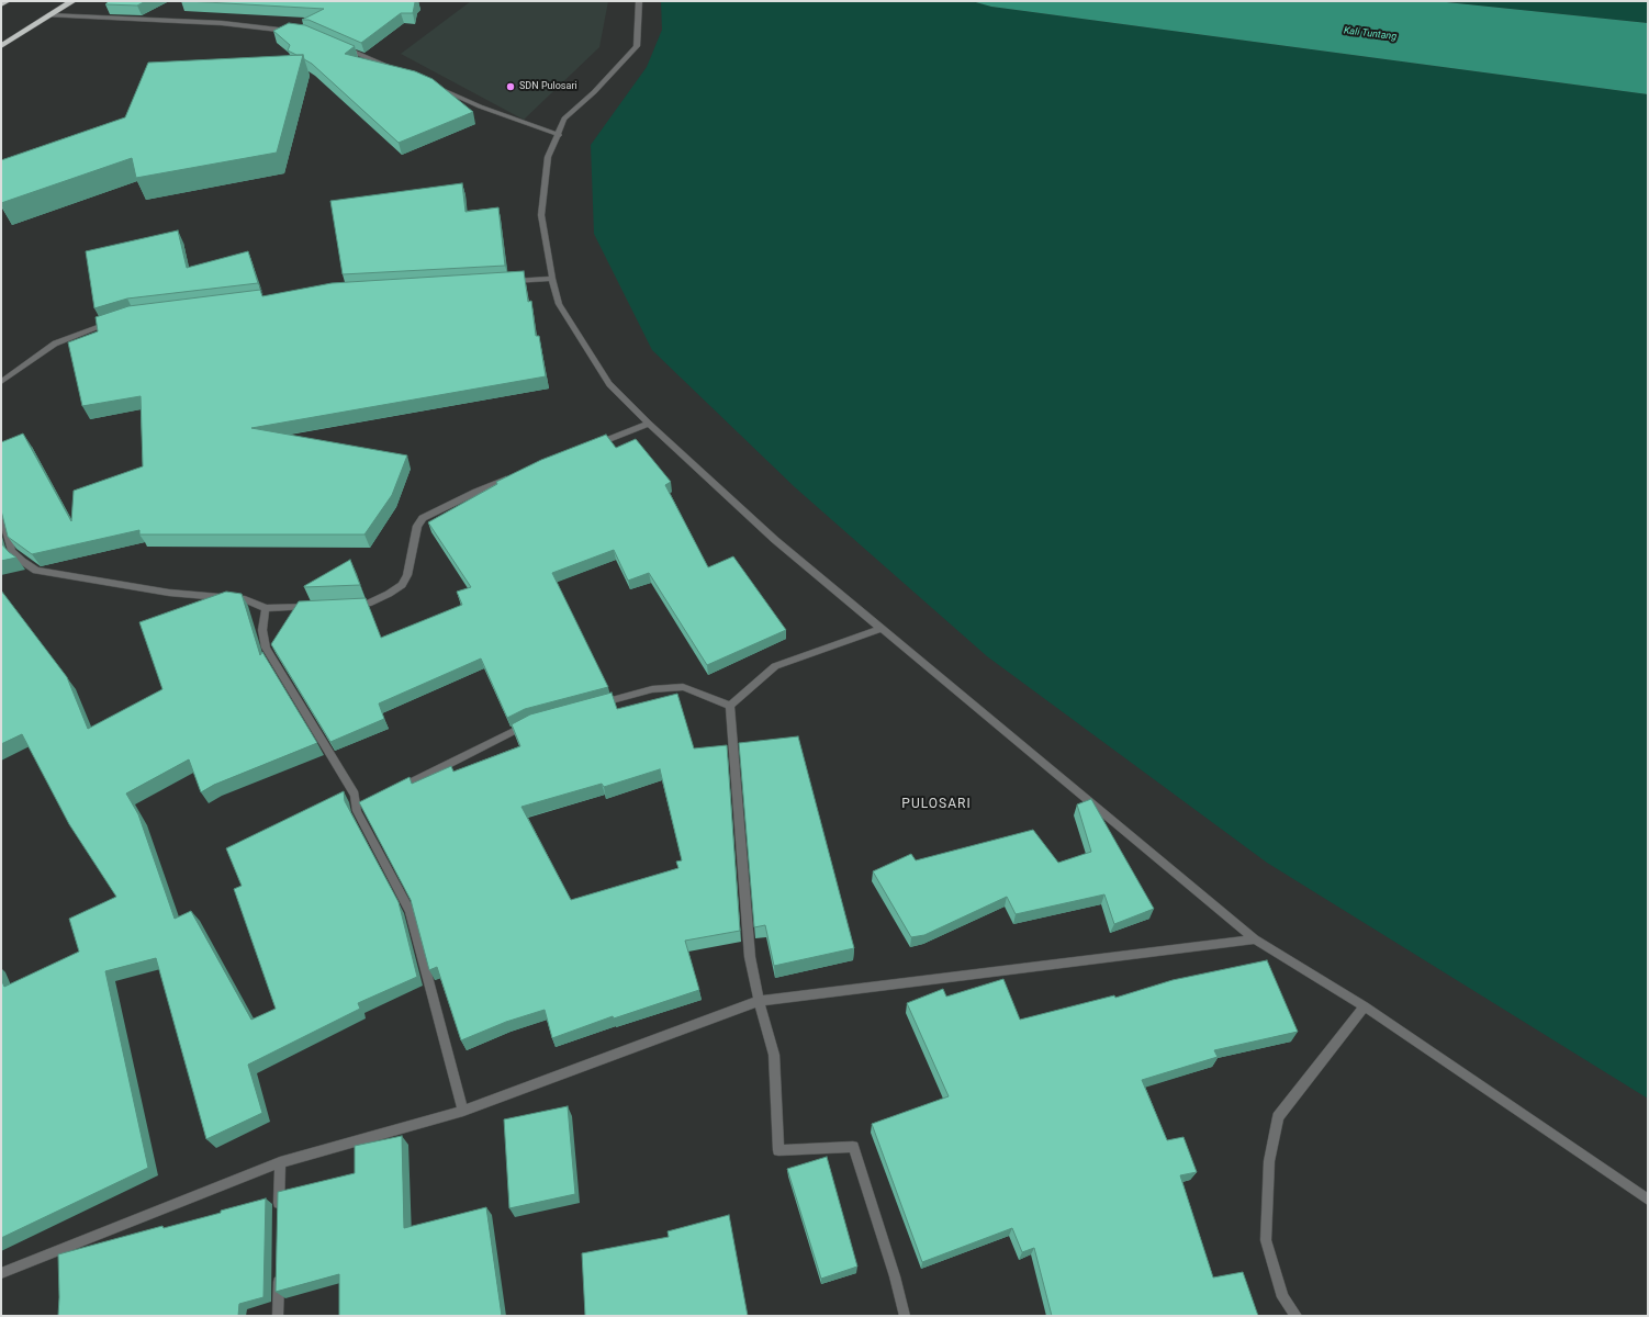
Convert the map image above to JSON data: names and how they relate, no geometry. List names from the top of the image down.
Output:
{
  "districts": ["PULOSARI"],
  "water": ["Kali Tuntang"],
  "places": ["SDN Pulosari"]
}
